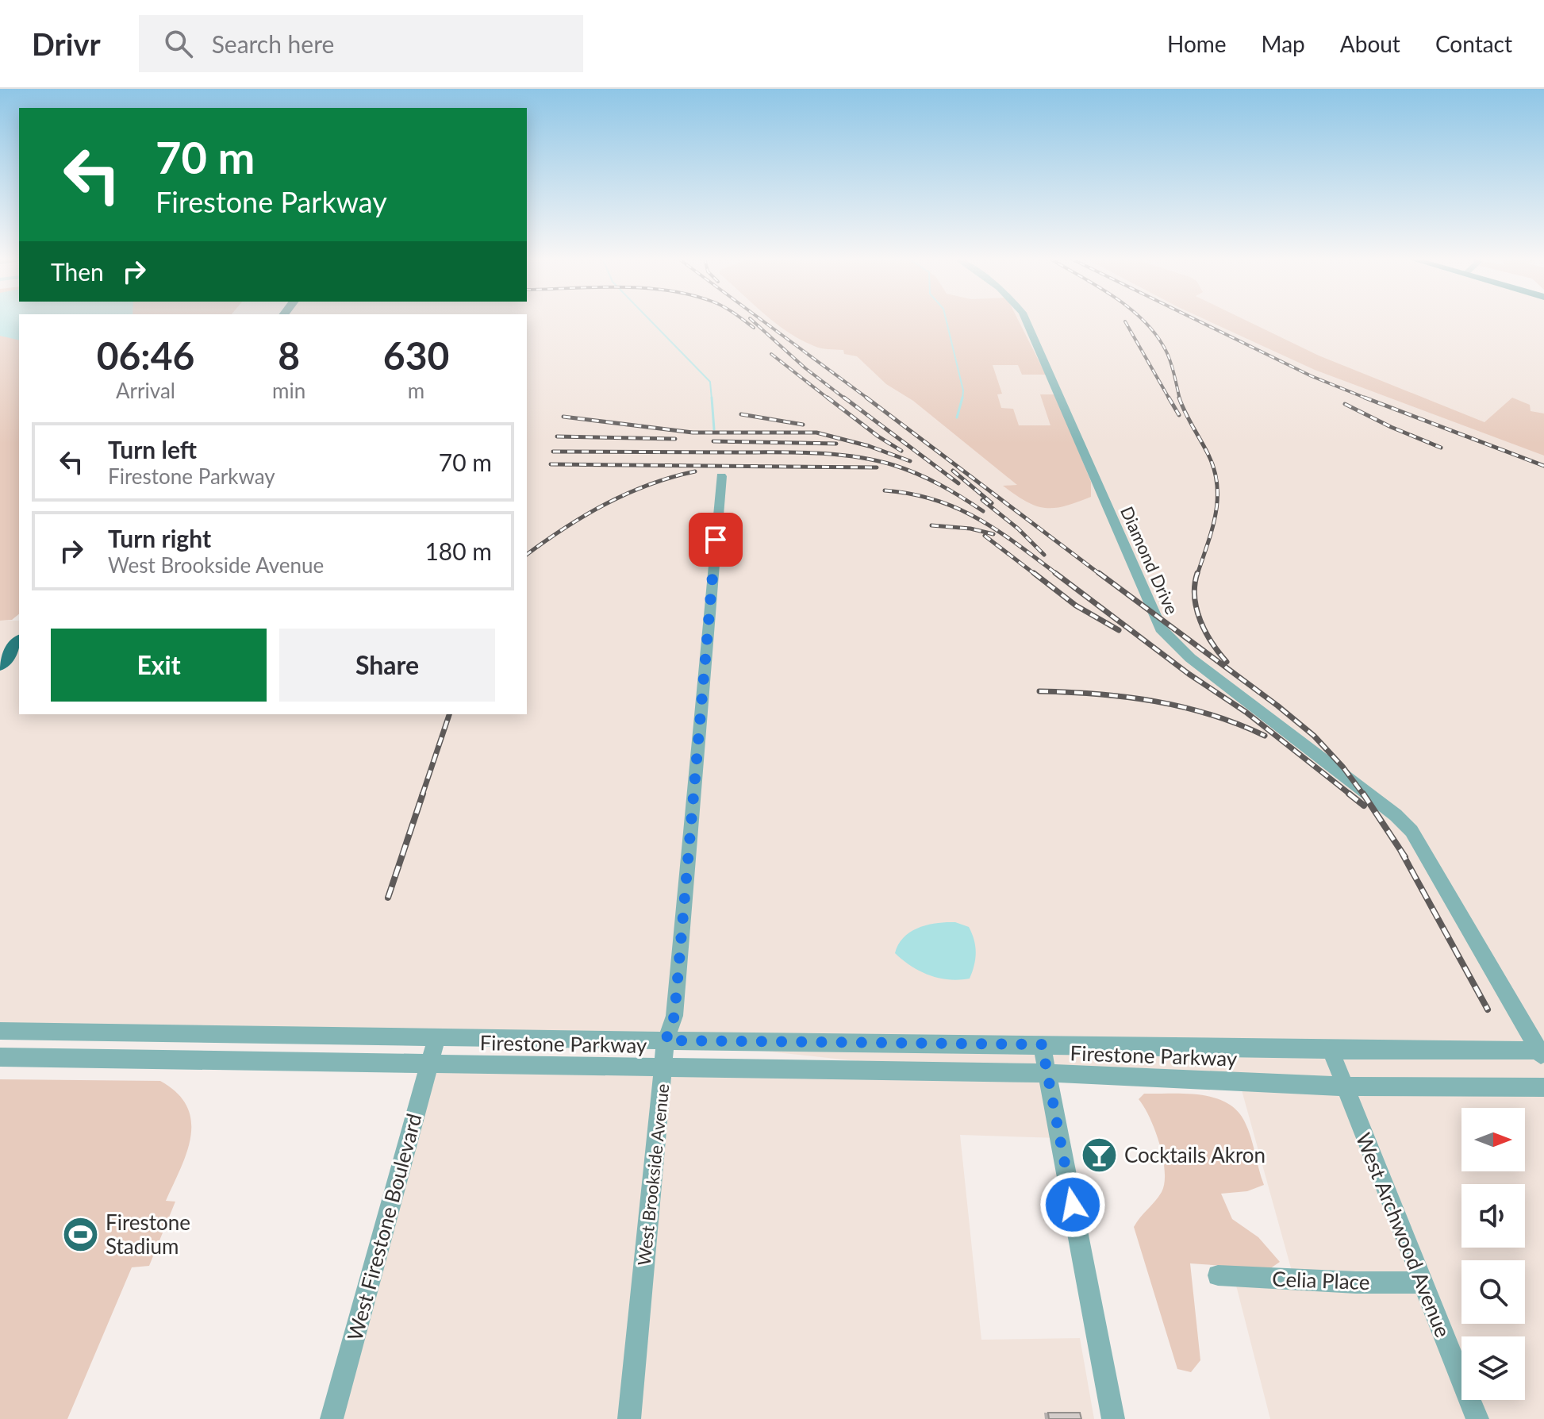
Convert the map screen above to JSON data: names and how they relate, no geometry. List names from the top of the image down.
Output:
{
  "streets": {
    "street": [
      "Diamond Drive",
      "Firestone Parkway",
      "West Brookside Avenue",
      "West Firestone Boulevard",
      "West Archwood Avenue",
      "Celia Place"
    ]
  },
  "crossings": [
    ["Diamond Drive", "Firestone Parkway"],
    ["Firestone Parkway", "West Brookside Avenue"],
    ["Firestone Parkway", "West Firestone Boulevard"],
    ["Firestone Parkway", "West Archwood Avenue"],
    ["West Archwood Avenue", "Celia Place"]
  ],
  "places": {
    "bar": ["Cocktails Akron"],
    "sports": ["Firestone Stadium"]
  },
  "north": "right",
  "page": {
    "header": "Drivr",
    "search": "Search here",
    "nav": [
      "Home",
      "Map",
      "About",
      "Contact"
    ],
    "turn": ["70 m", "Firestone Parkway"],
    "then": "Then",
    "eta": [
      "06:46",
      "Arrival",
      "8",
      "min",
      "630",
      "m"
    ],
    "list": [
      {
        "name": "Turn left",
        "note": "Firestone Parkway",
        "value": "70 m"
      },
      {
        "name": "Turn right",
        "note": "West Brookside Avenue",
        "value": "180 m"
      }
    ],
    "buttons": ["Exit", "Share"]
  }
}
